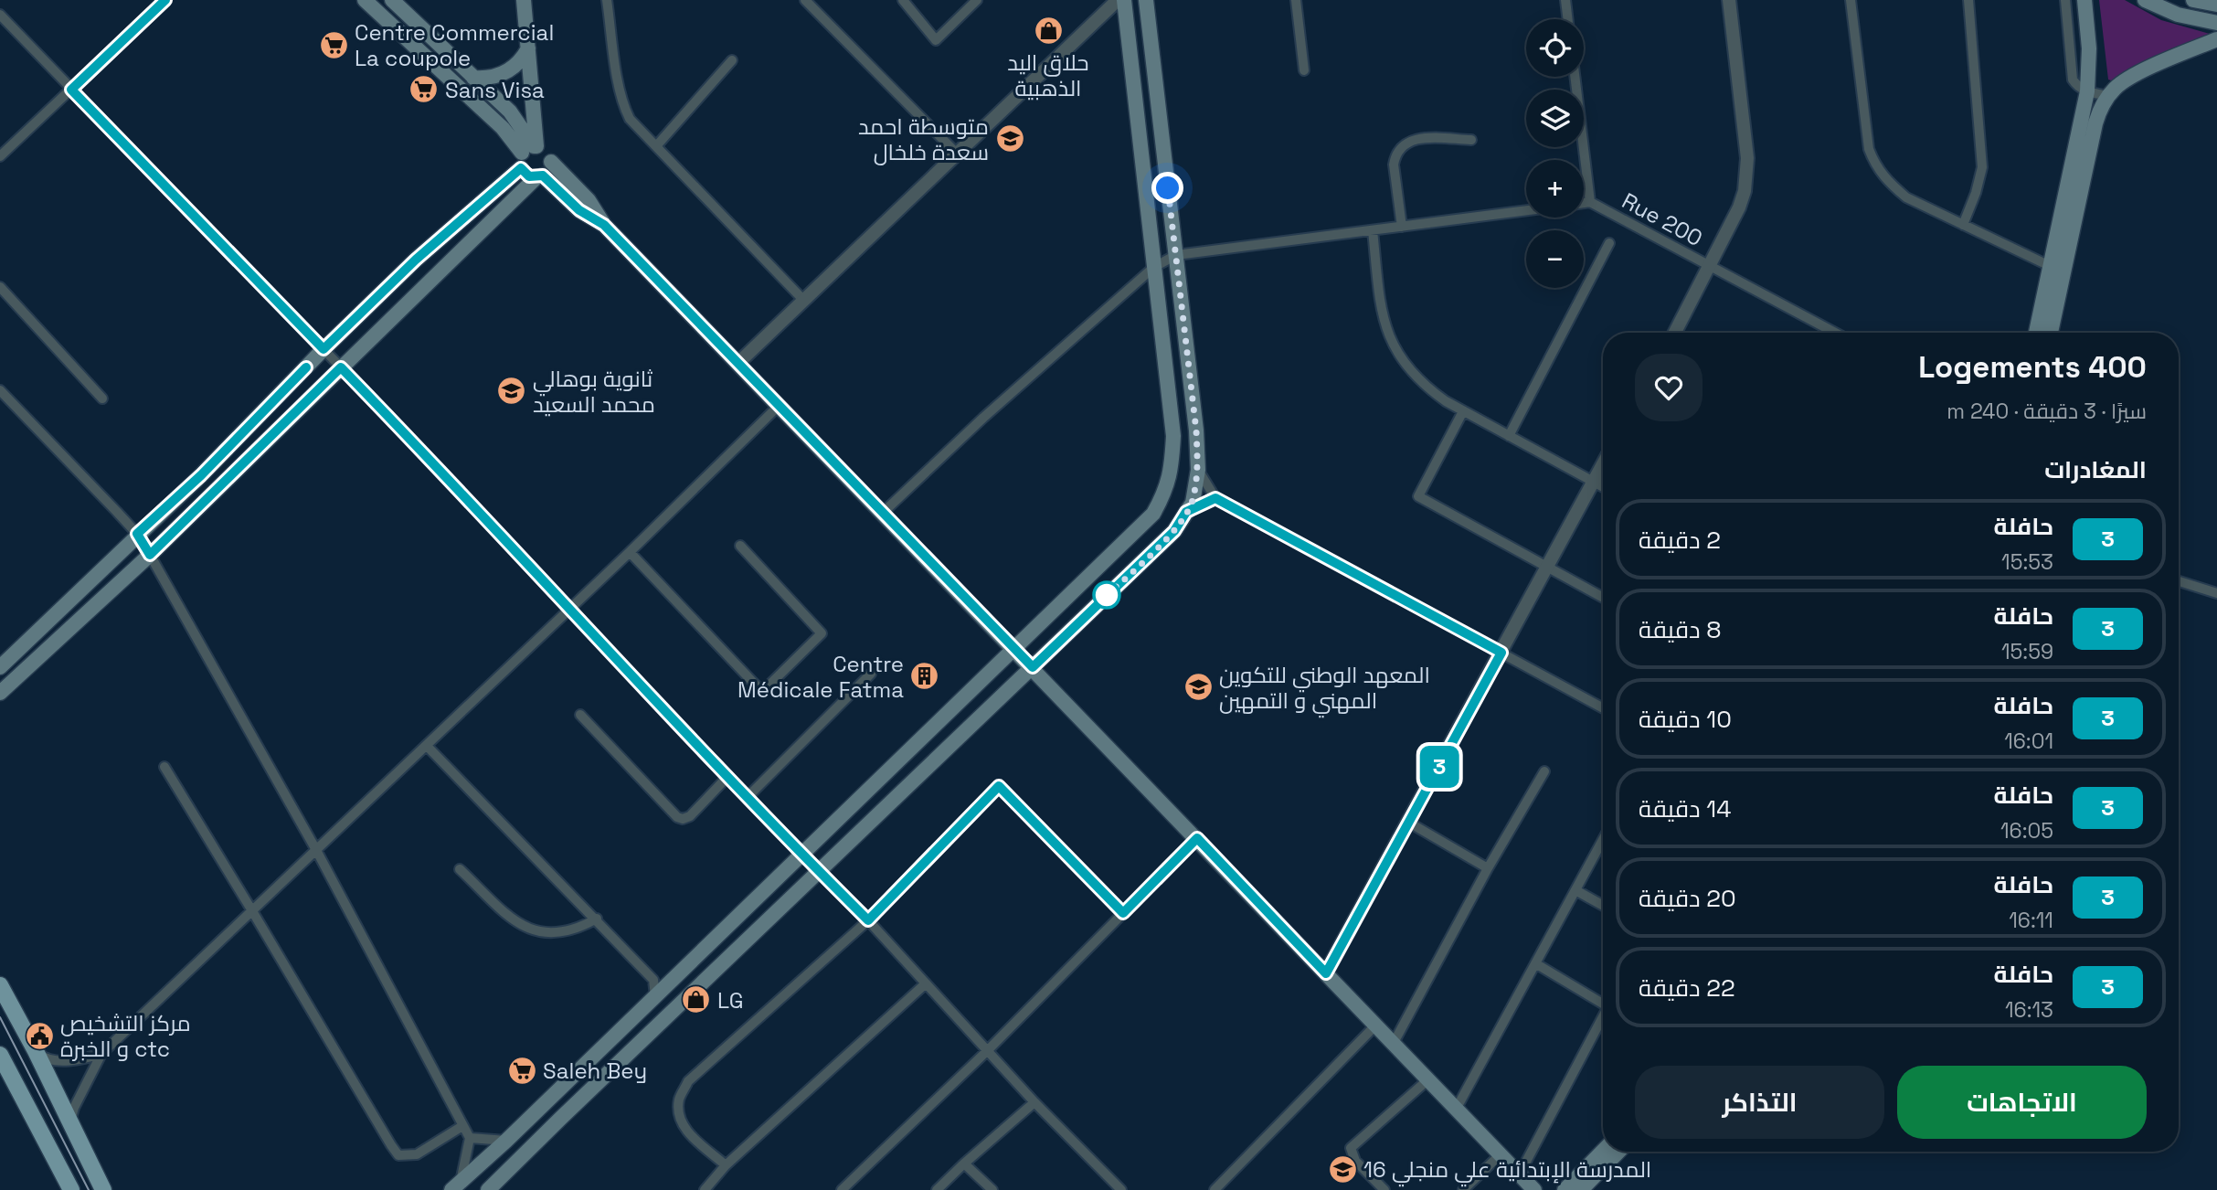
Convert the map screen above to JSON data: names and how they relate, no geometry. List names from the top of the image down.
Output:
{
  "streets": {
    "street": ["Rue 200"]
  },
  "places": {
    "shop": ["حلاق اليد الذهبية", "LG"],
    "supermarket": ["Centre Commercial La coupole", "Sans Visa", "Saleh Bey"],
    "school or university": [
      "متوسطة احمد سعدة خلخال",
      "ثانوية بوهالي محمد السعيد",
      "المعهد الوطني للتكوين المهني و التمهين",
      "المدرسة الإبتدائية علي منجلي 16"
    ],
    "building": ["Centre Médicale Fatma"],
    "public building": ["مركز التشخيص و الخبرة ctc"]
  },
  "lines": ["bus line 3"],
  "page": {
    "on_map": "3",
    "map_buttons": ["+", "−"],
    "heading": [
      ["400 Logements", "سيرًا · 3 دقيقة · 240 m"],
      "المغادرات"
    ],
    "list": [
      {
        "mark": "3",
        "name": "حافلة",
        "note": "15:53",
        "value": "2 دقيقة"
      },
      {
        "mark": "3",
        "name": "حافلة",
        "note": "15:59",
        "value": "8 دقيقة"
      },
      {
        "mark": "3",
        "name": "حافلة",
        "note": "16:01",
        "value": "10 دقيقة"
      },
      {
        "mark": "3",
        "name": "حافلة",
        "note": "16:05",
        "value": "14 دقيقة"
      },
      {
        "mark": "3",
        "name": "حافلة",
        "note": "16:11",
        "value": "20 دقيقة"
      },
      {
        "mark": "3",
        "name": "حافلة",
        "note": "16:13",
        "value": "22 دقيقة"
      }
    ],
    "buttons": ["الاتجاهات", "التذاكر"]
  }
}
